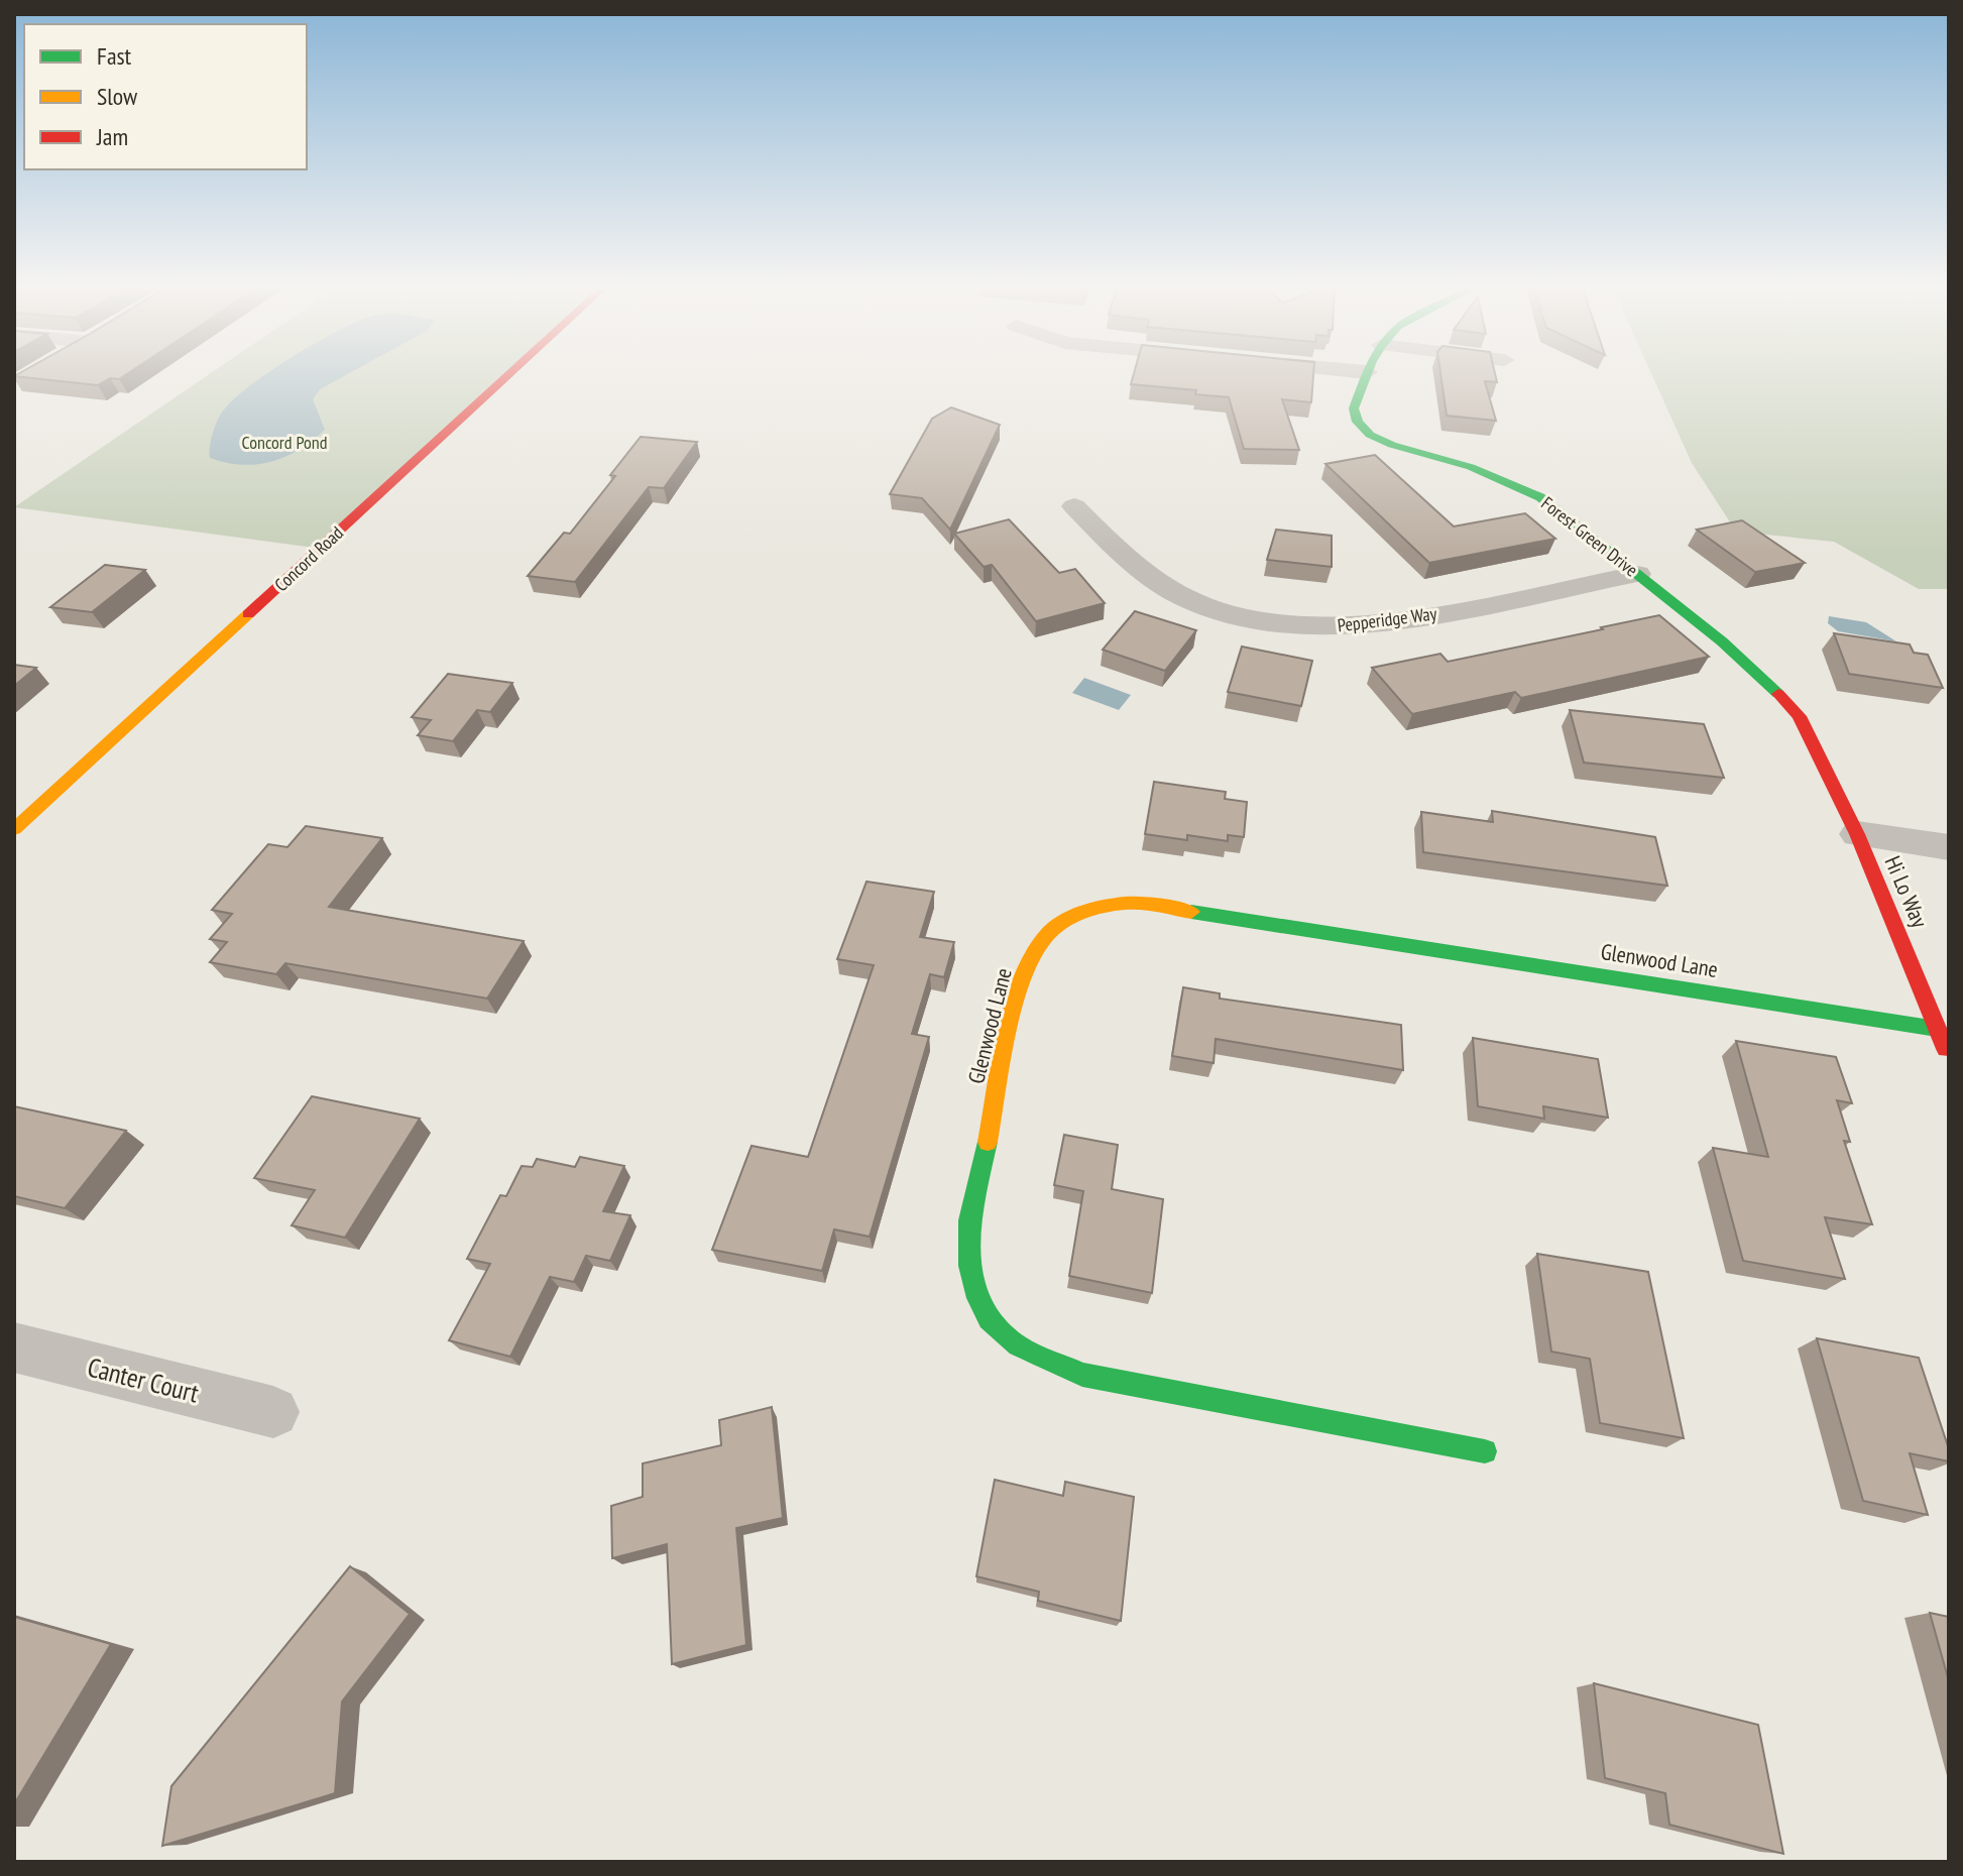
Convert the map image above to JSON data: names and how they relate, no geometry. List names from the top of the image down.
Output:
{
  "streets": {
    "street": [
      "Forest Green Drive",
      "Concord Road",
      "Pepperidge Way",
      "Hi Lo Way",
      "Glenwood Lane",
      "Canter Court"
    ]
  },
  "crossings": [
    ["Forest Green Drive", "Pepperidge Way"],
    ["Forest Green Drive", "Hi Lo Way"],
    ["Hi Lo Way", "Glenwood Lane"]
  ],
  "parks": ["Concord Pond"],
  "legend": ["Fast", "Slow", "Jam"]
}
